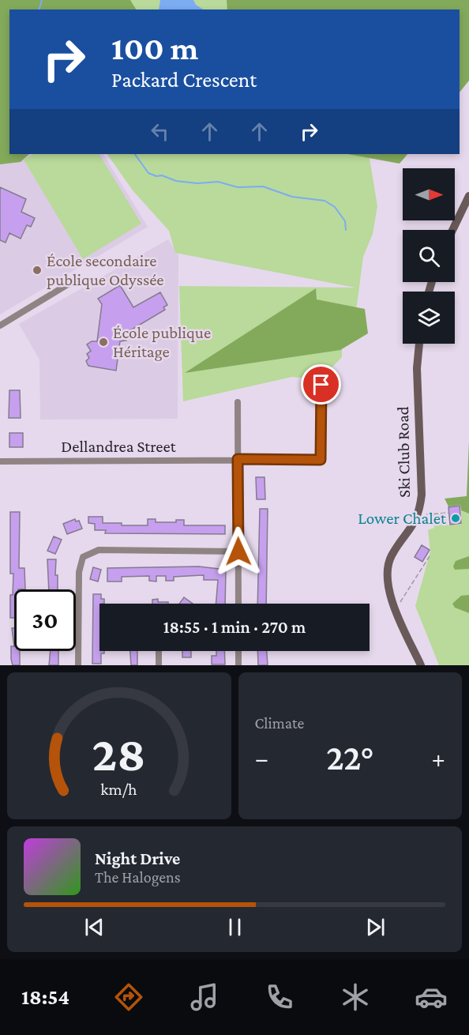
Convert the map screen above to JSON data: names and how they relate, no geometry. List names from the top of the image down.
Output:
{
  "streets": {
    "street": ["Dellandrea Street", "Ski Club Road"]
  },
  "places": ["École secondaire publique Odyssée", "École publique Héritage", "Lower Chalet"],
  "north": "right",
  "page": {
    "turn": ["100 m", "Packard Crescent"],
    "limit": "30",
    "trip": "18:55 · 1 min · 270 m",
    "tile": "Climate",
    "heat": ["−", "22°", "+"],
    "song": ["Night Drive", "The Halogens"],
    "tabs": "18:54",
    "gauge": ["28", "km/h"]
  }
}
